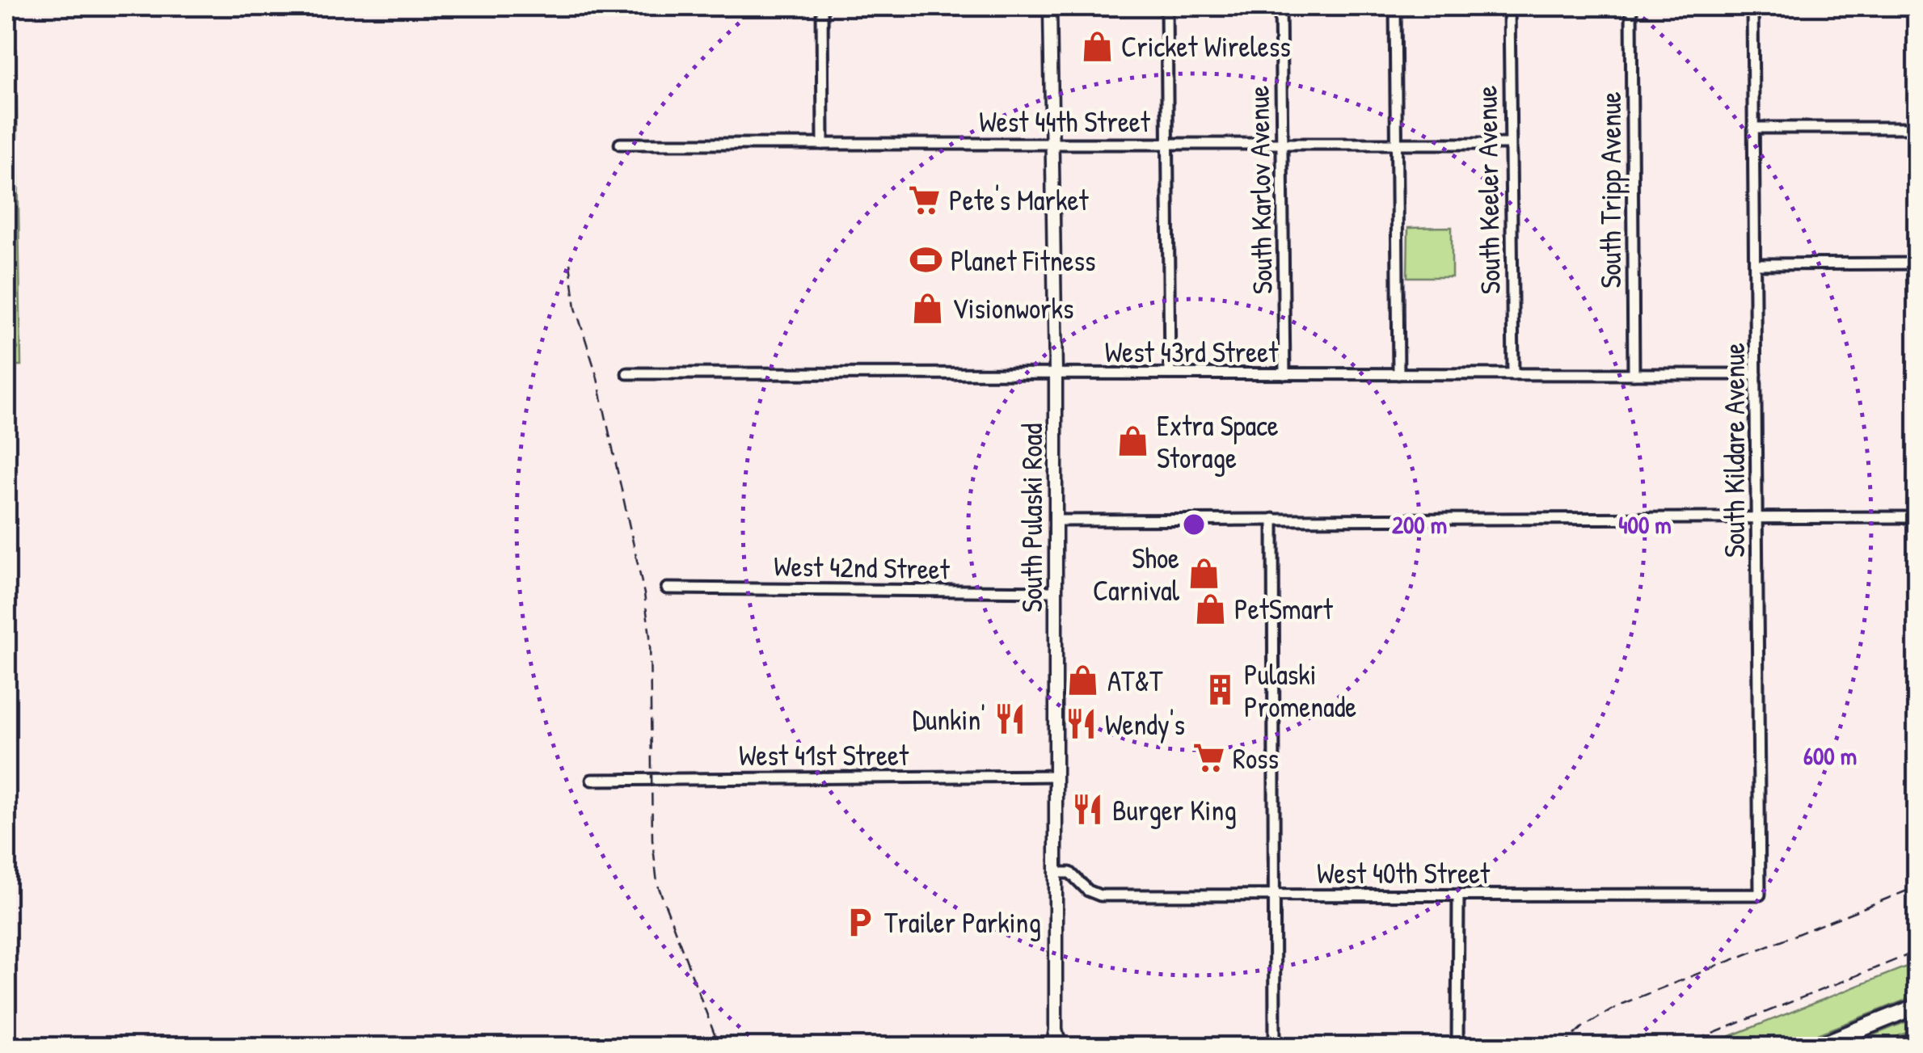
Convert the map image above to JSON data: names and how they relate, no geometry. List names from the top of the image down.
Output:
{
  "streets": {
    "main road": ["South Pulaski Road"],
    "street": [
      "West 44th Street",
      "South Karlov Avenue",
      "South Keeler Avenue",
      "South Tripp Avenue",
      "West 43rd Street",
      "South Kildare Avenue",
      "West 42nd Street",
      "West 41st Street",
      "West 40th Street"
    ]
  },
  "crossings": [
    ["West 44th Street", "South Karlov Avenue"],
    ["West 44th Street", "South Keeler Avenue"],
    ["West 44th Street", "South Pulaski Road"],
    ["South Karlov Avenue", "West 43rd Street"],
    ["South Keeler Avenue", "West 43rd Street"],
    ["South Tripp Avenue", "West 43rd Street"],
    ["West 43rd Street", "South Kildare Avenue"],
    ["West 43rd Street", "South Pulaski Road"],
    ["South Kildare Avenue", "West 40th Street"],
    ["South Pulaski Road", "West 42nd Street"],
    ["South Pulaski Road", "West 41st Street"],
    ["South Pulaski Road", "West 40th Street"]
  ],
  "places": {
    "shop": [
      "Cricket Wireless",
      "Visionworks",
      "Extra Space Storage",
      "Shoe Carnival",
      "PetSmart",
      "AT&T"
    ],
    "supermarket": ["Pete's Market", "Ross"],
    "sports": ["Planet Fitness"],
    "building": ["Pulaski Promenade"],
    "restaurant": ["Dunkin'", "Wendy's", "Burger King"],
    "parking": ["Trailer Parking"]
  },
  "rings": ["200 m", "400 m", "600 m"]
}
